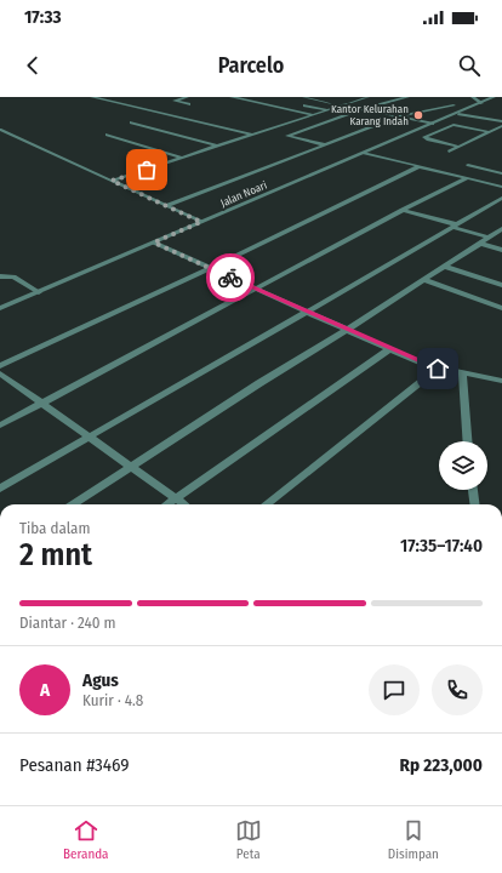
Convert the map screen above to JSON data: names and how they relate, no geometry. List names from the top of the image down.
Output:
{
  "streets": {
    "street": ["Jalan Noari"]
  },
  "places": ["Kantor Kelurahan Karang Indah"],
  "page": {
    "status": "17:33",
    "header": "Parcelo",
    "heading": ["2 mnt", "Tiba dalam", "17:35–17:40"],
    "panel": [
      "Agus",
      "Kurir · 4.8",
      "Pesanan #3469",
      "Rp 223,000"
    ],
    "bar": "Diantar · 240 m",
    "round": "A",
    "tabs": ["Beranda", "Peta", "Disimpan"]
  }
}
